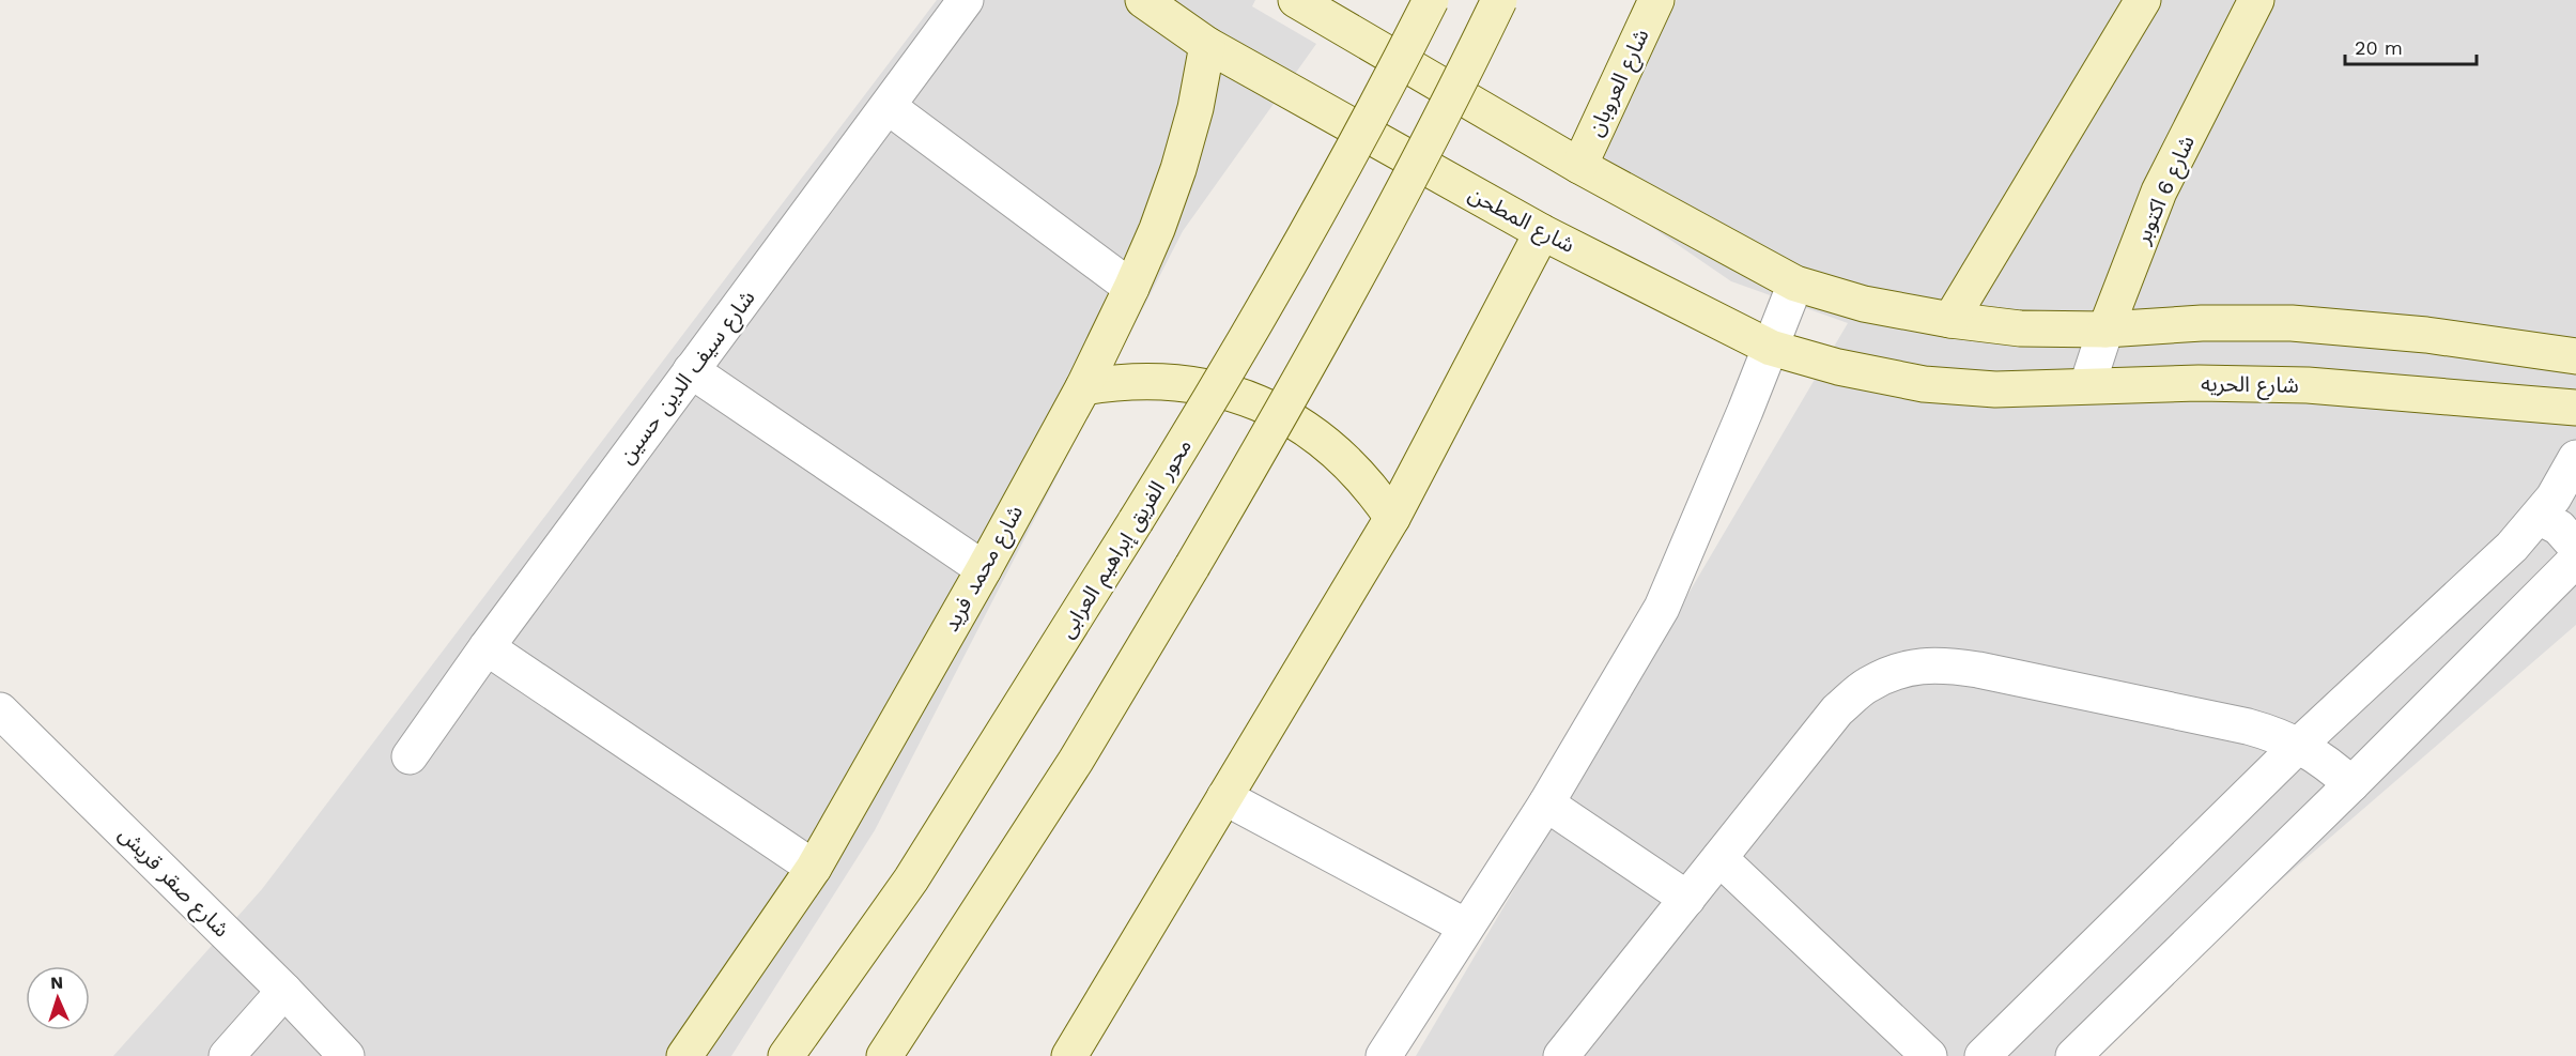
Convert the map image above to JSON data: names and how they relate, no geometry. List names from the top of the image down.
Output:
{
  "streets": {
    "street": [
      "شارع العروبان",
      "شارع 6 اكتوبر",
      "شارع المطحن",
      "شارع سيف الدين حسين",
      "شارع الحريه",
      "محور الفريق إبراهيم العرابى",
      "شارع محمد فريد",
      "شارع صقر قريش"
    ]
  },
  "crossings": [
    ["شارع 6 اكتوبر", "شارع الحريه"],
    ["شارع المطحن", "شارع الحريه"],
    ["شارع المطحن", "شارع محمد فريد"]
  ],
  "scale_bar": "20 m",
  "north": "top"
}
